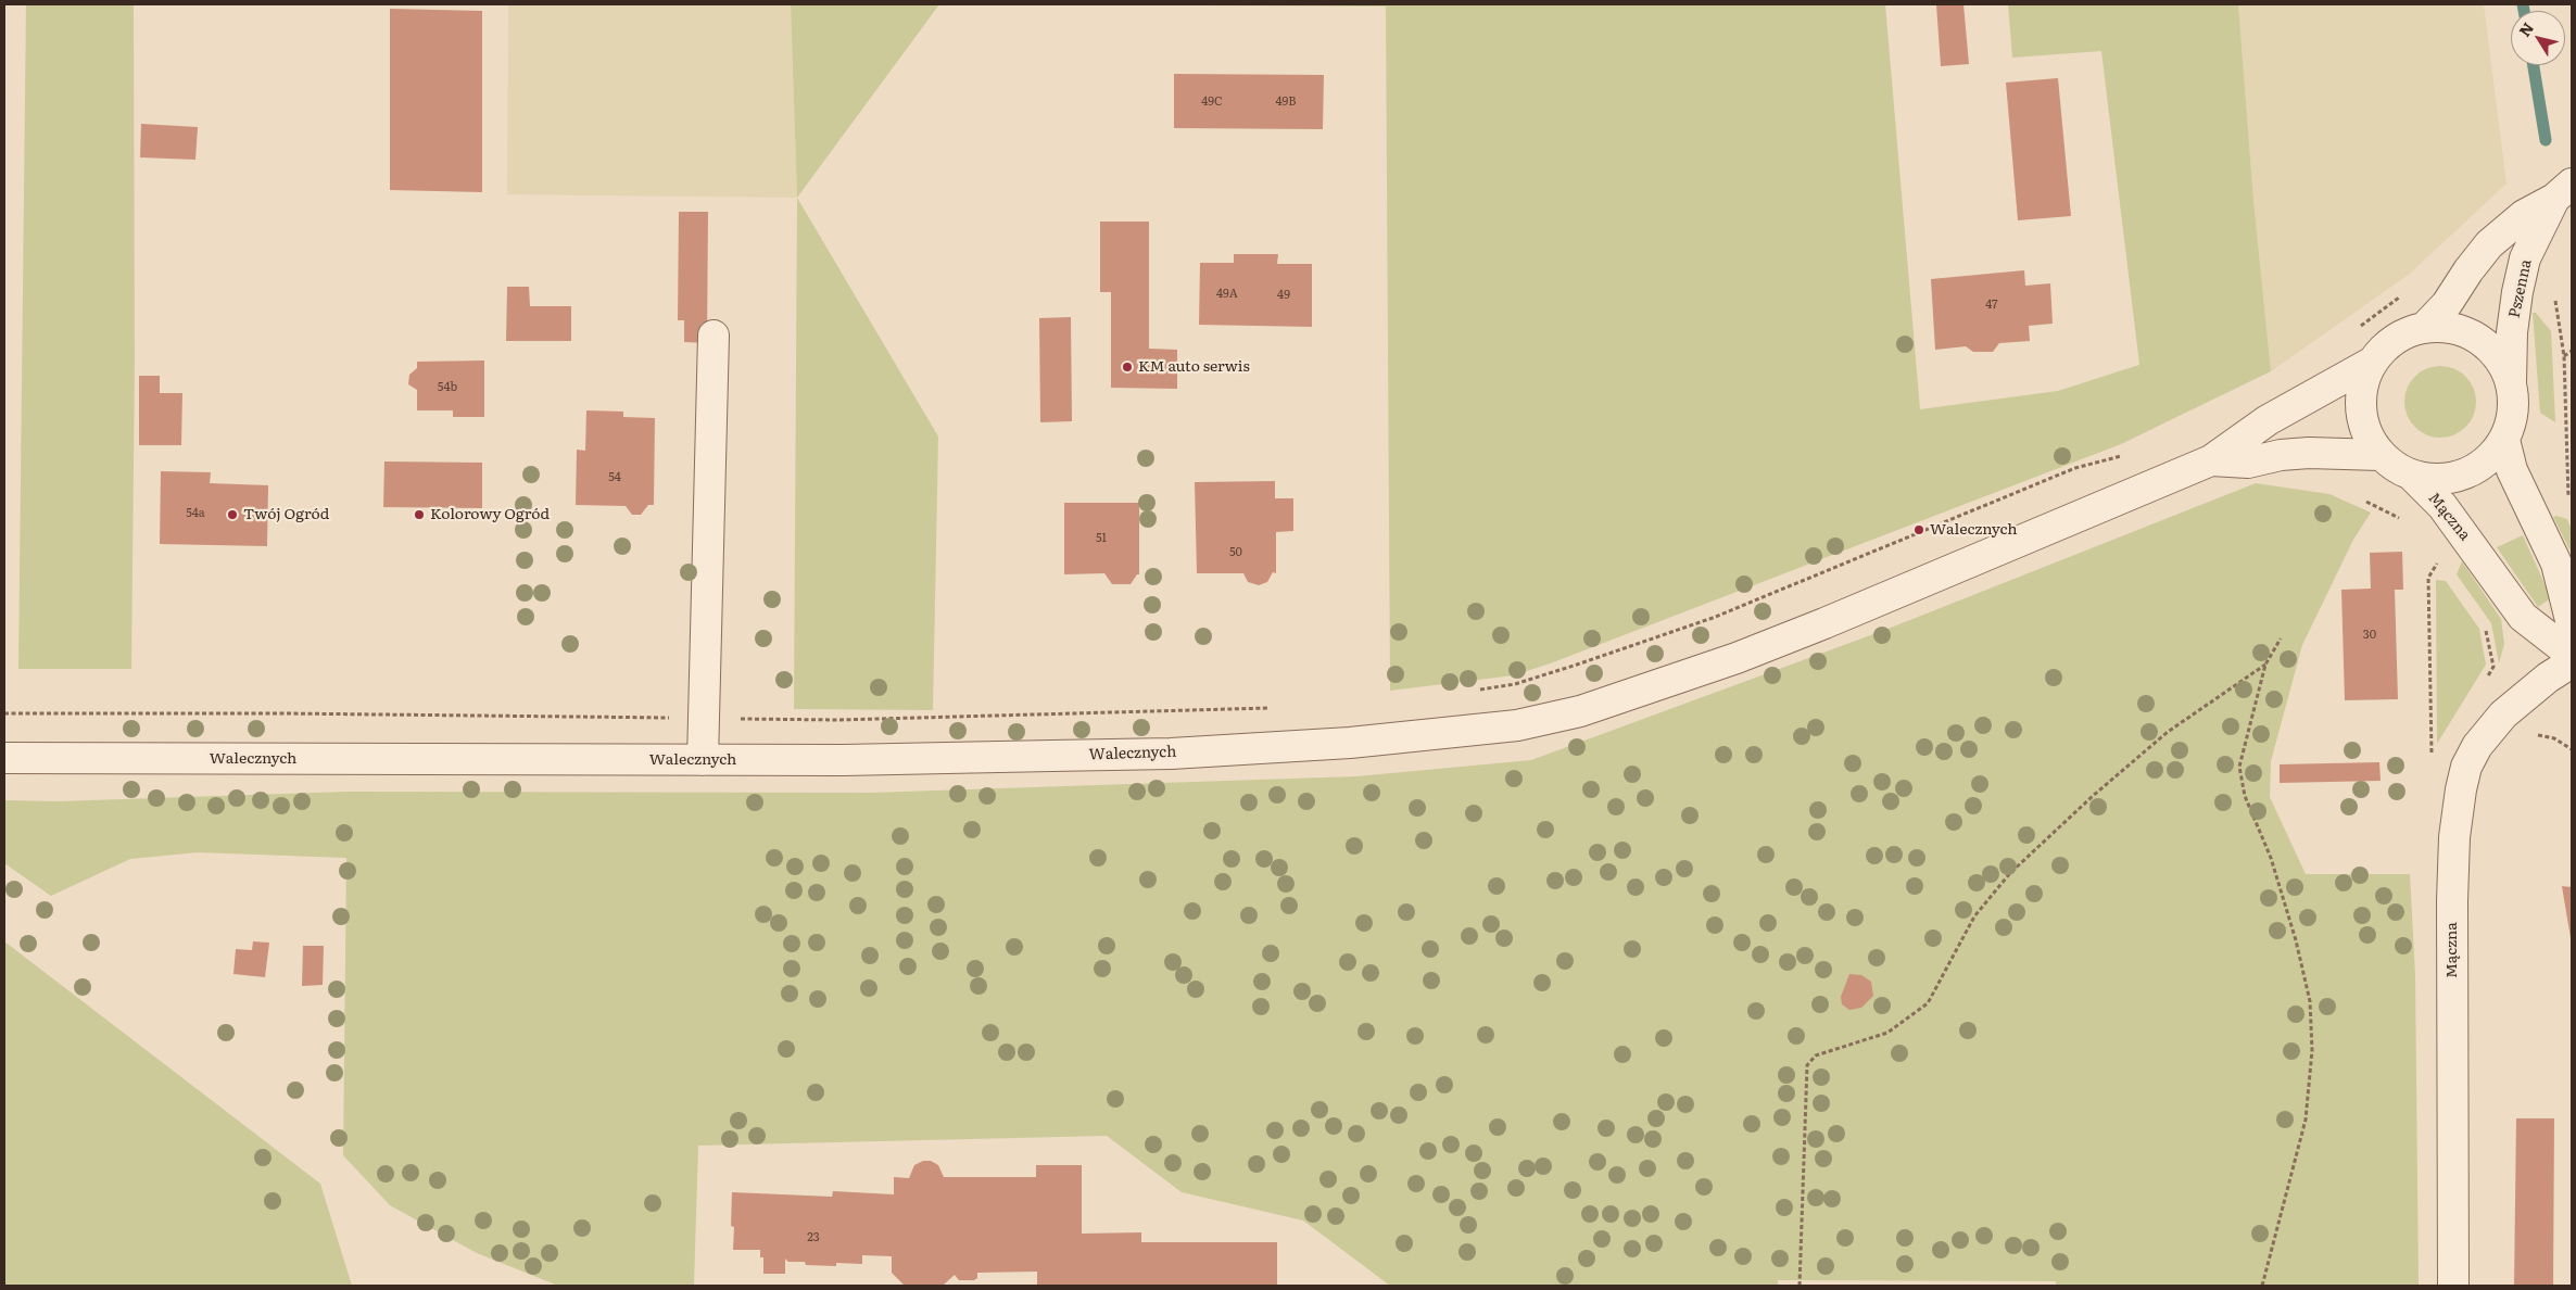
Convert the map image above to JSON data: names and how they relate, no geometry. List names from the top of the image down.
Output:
{
  "streets": {
    "street": ["Pszenna", "Mączna", "Walecznych"]
  },
  "crossings": [
    ["Pszenna", "Mączna"],
    ["Pszenna", "Walecznych"],
    ["Mączna", "Walecznych"]
  ],
  "places": [
    "KM auto serwis",
    "Twój Ogród",
    "Kolorowy Ogród",
    "Walecznych"
  ],
  "house_numbers": [
    "49C",
    "49B",
    "49A",
    "49",
    "47",
    "54b",
    "54",
    "54a",
    "51",
    "50",
    "30",
    "23"
  ],
  "north": "top left"
}
